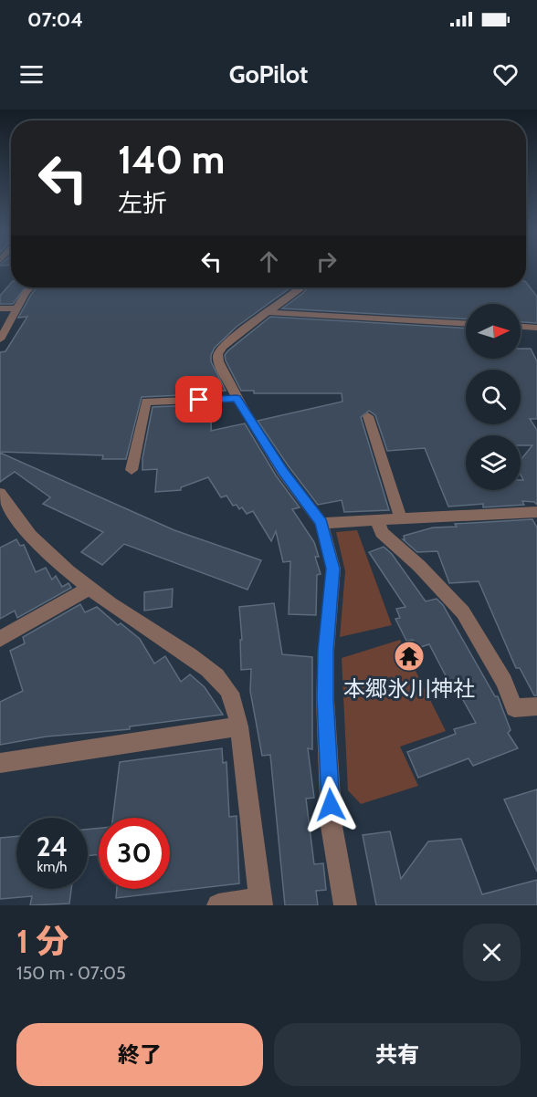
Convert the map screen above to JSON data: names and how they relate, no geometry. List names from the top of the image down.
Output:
{
  "places": {
    "temple": ["本郷氷川神社"]
  },
  "north": "right",
  "page": {
    "status": "07:04",
    "header": "GoPilot",
    "turn": ["140 m", "左折"],
    "speed": "24 km/h",
    "limit": "30",
    "heading": ["1 分", "150 m · 07:05"],
    "buttons": ["終了", "共有"]
  }
}
